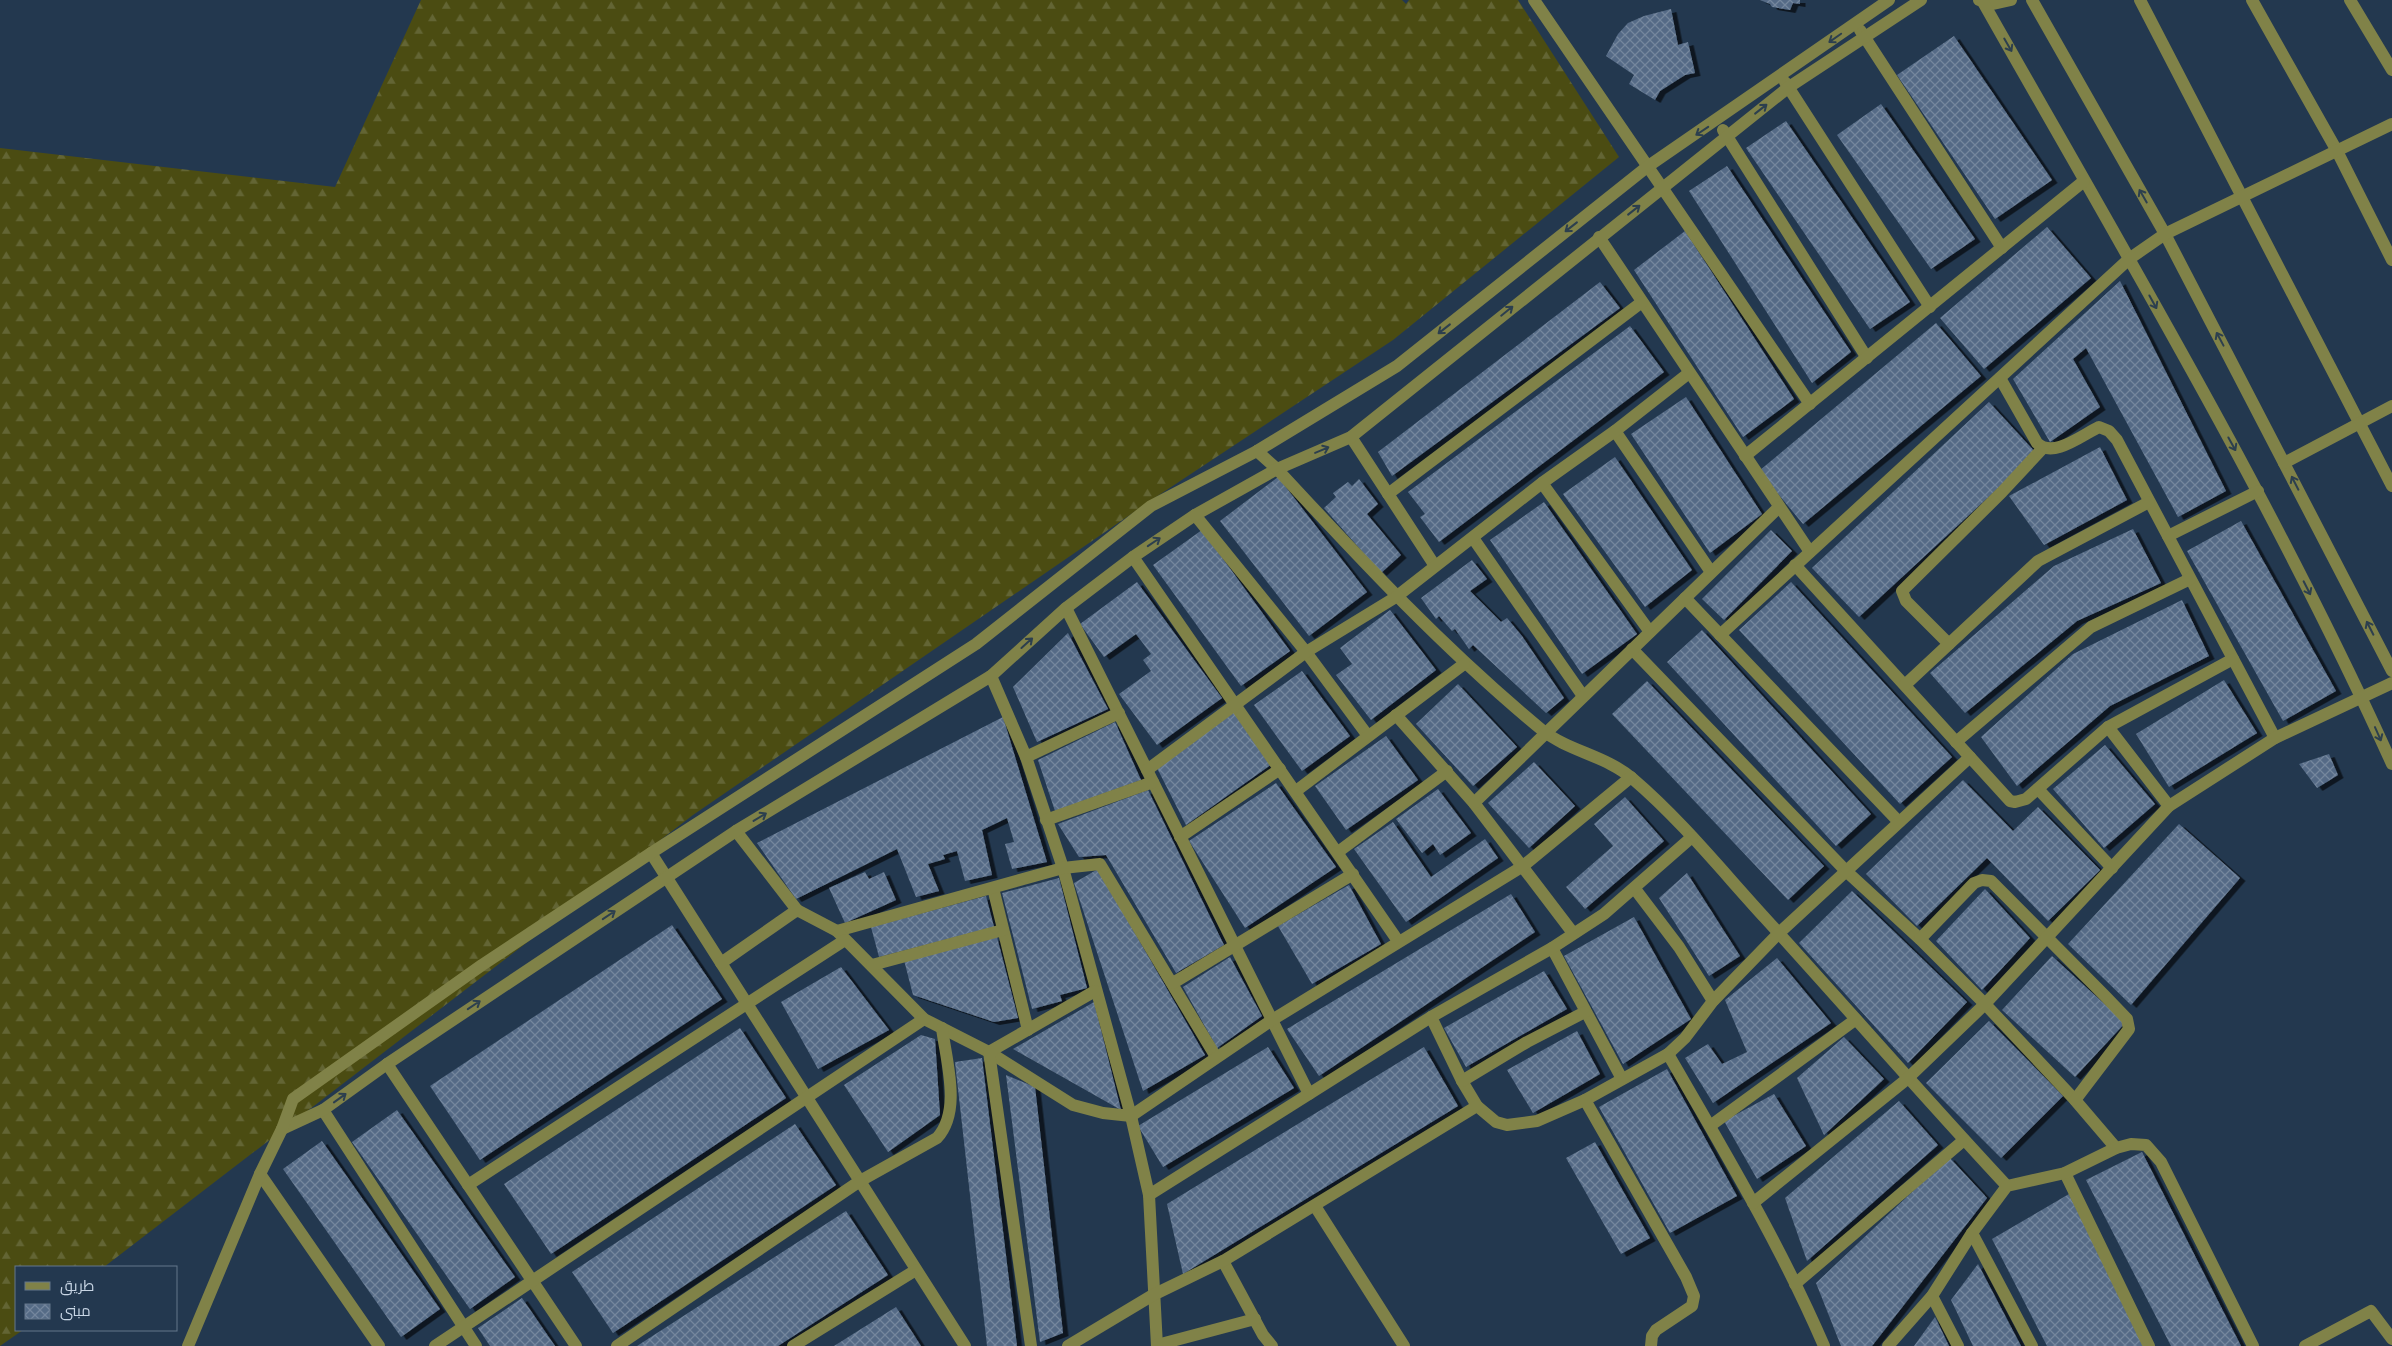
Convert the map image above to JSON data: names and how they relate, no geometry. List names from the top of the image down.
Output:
{
  "legend": ["طريق", "مبنى"]
}
